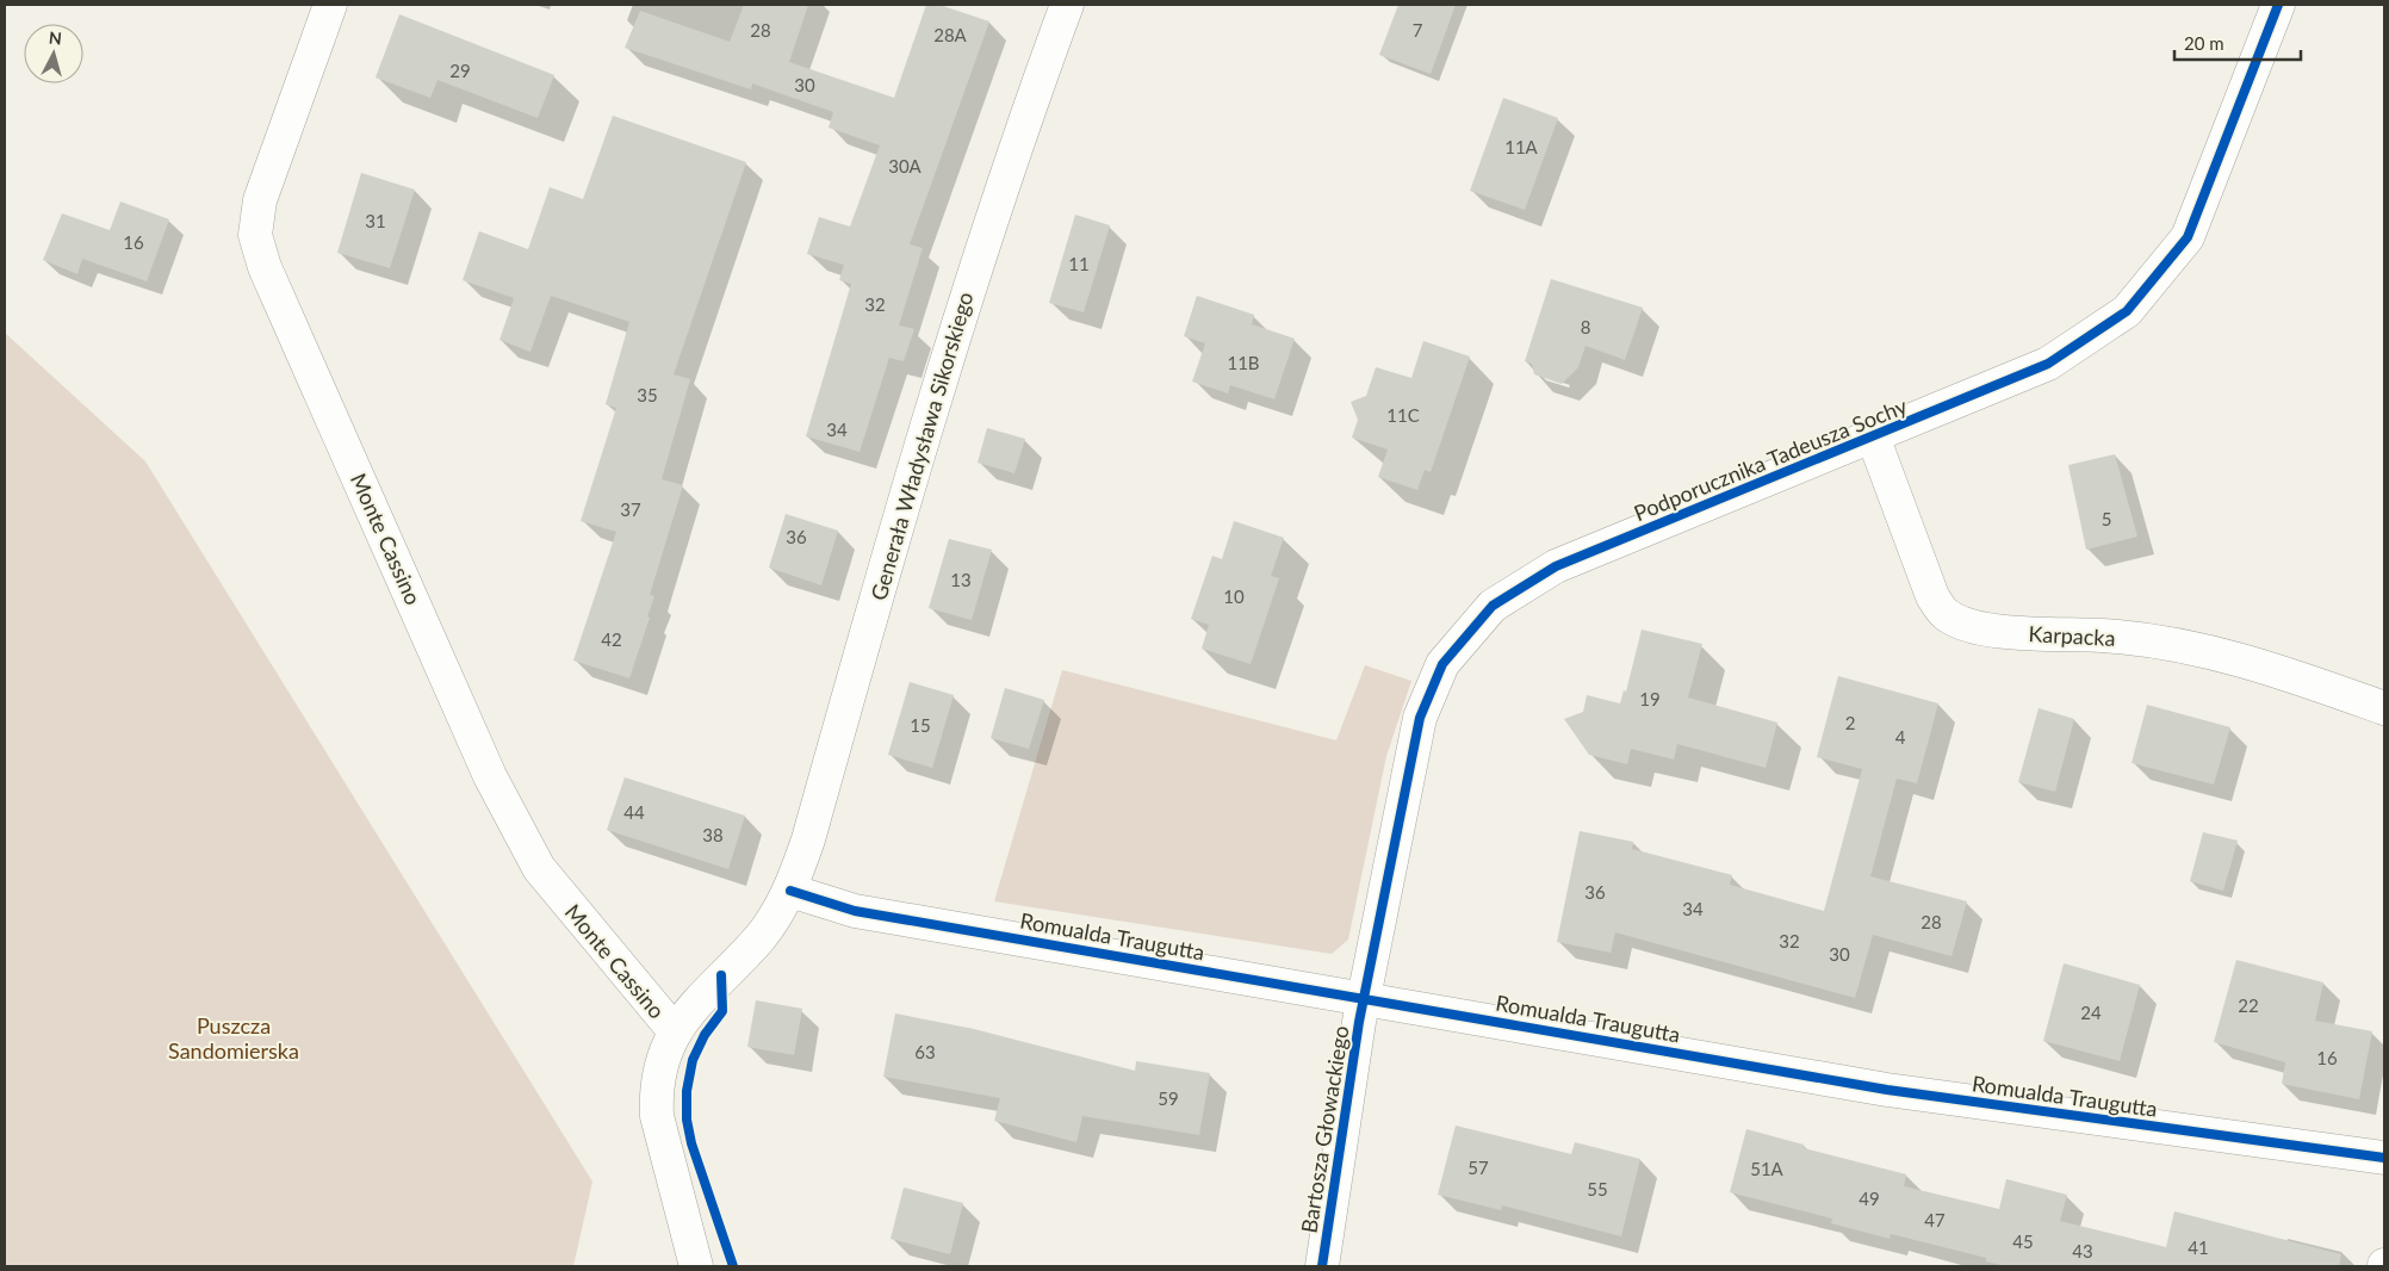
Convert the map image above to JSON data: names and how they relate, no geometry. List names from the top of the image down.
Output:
{
  "streets": {
    "street": [
      "Generała Władysława Sikorskiego",
      "Podporucznika Tadeusza Sochy",
      "Monte Cassino",
      "Karpacka",
      "Romualda Traugutta",
      "Bartosza Głowackiego"
    ]
  },
  "crossings": [
    ["Generała Władysława Sikorskiego", "Monte Cassino"],
    ["Generała Władysława Sikorskiego", "Romualda Traugutta"],
    ["Podporucznika Tadeusza Sochy", "Karpacka"],
    ["Podporucznika Tadeusza Sochy", "Romualda Traugutta"],
    ["Podporucznika Tadeusza Sochy", "Bartosza Głowackiego"],
    ["Romualda Traugutta", "Bartosza Głowackiego"]
  ],
  "parks": ["Puszcza Sandomierska"],
  "house_numbers": [
    "28",
    "7",
    "28A",
    "29",
    "30",
    "11A",
    "30A",
    "31",
    "16",
    "11",
    "32",
    "8",
    "11B",
    "35",
    "11C",
    "34",
    "37",
    "5",
    "36",
    "13",
    "10",
    "42",
    "19",
    "2",
    "15",
    "4",
    "44",
    "38",
    "36",
    "34",
    "28",
    "32",
    "30",
    "22",
    "24",
    "63",
    "16",
    "59",
    "57",
    "51A",
    "55",
    "49",
    "47",
    "45",
    "41",
    "43"
  ],
  "scale_bar": "20 m",
  "north": "top"
}
